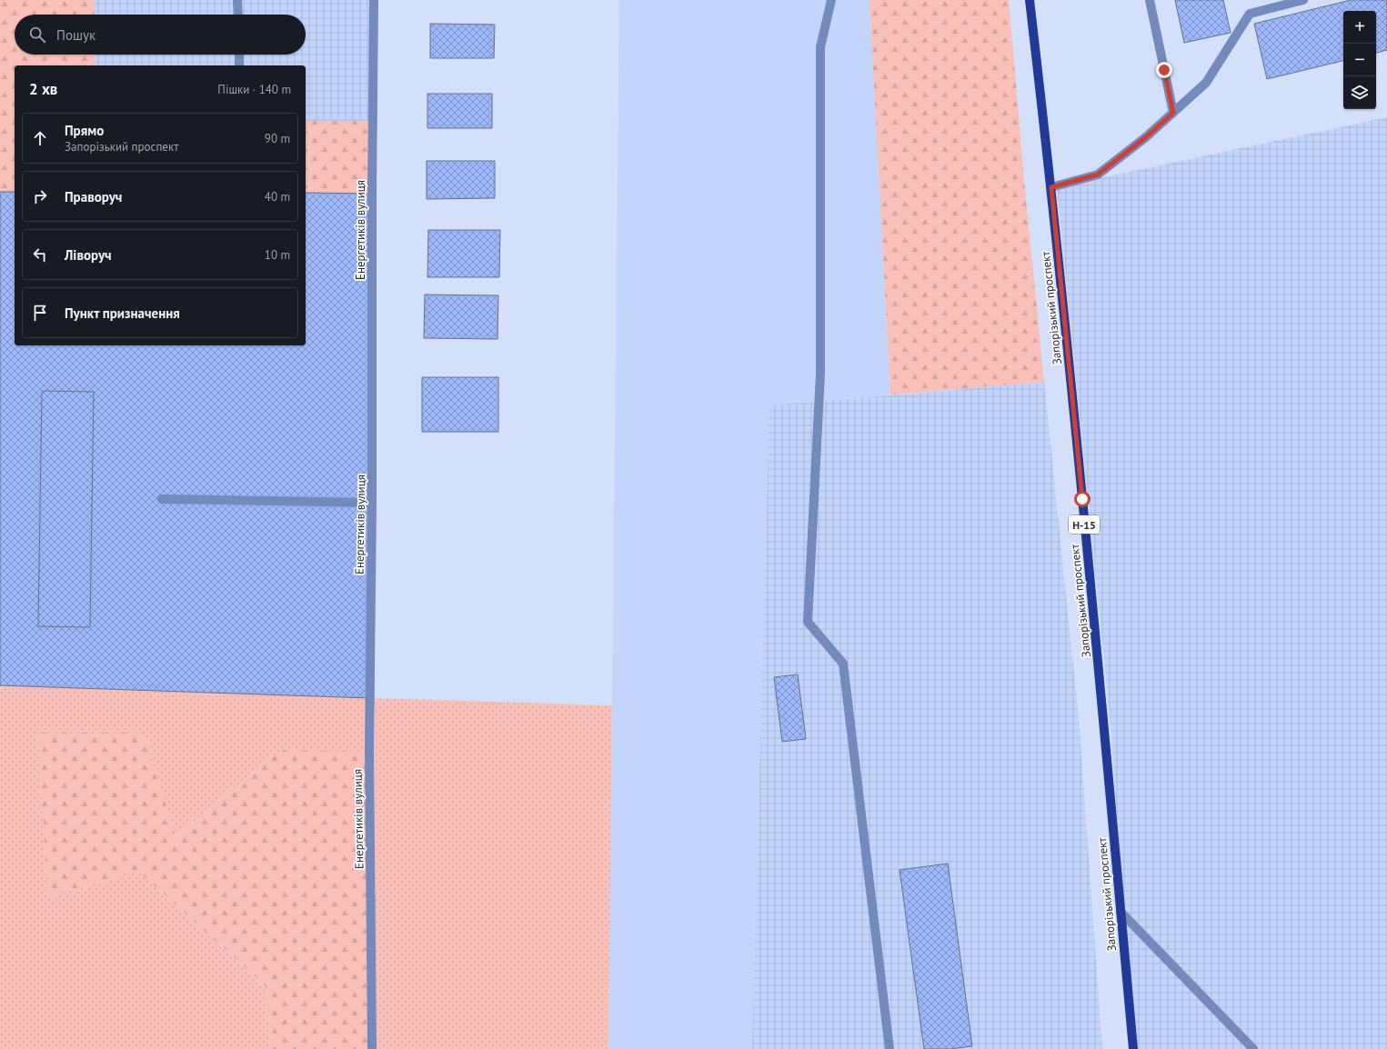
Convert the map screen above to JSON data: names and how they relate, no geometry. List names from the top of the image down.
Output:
{
  "streets": {
    "main road": ["Запорізький проспект", "Н-15"],
    "street": ["Енергетиків вулиця"]
  },
  "page": {
    "map_buttons": ["+", "−"],
    "search": "Пошук",
    "heading": ["2 хв", "Пішки · 140 m"],
    "list": [
      ["Прямо", "Запорізький проспект", "90 m"],
      ["Праворуч", "40 m"],
      ["Ліворуч", "10 m"],
      "Пункт призначення"
    ]
  }
}
